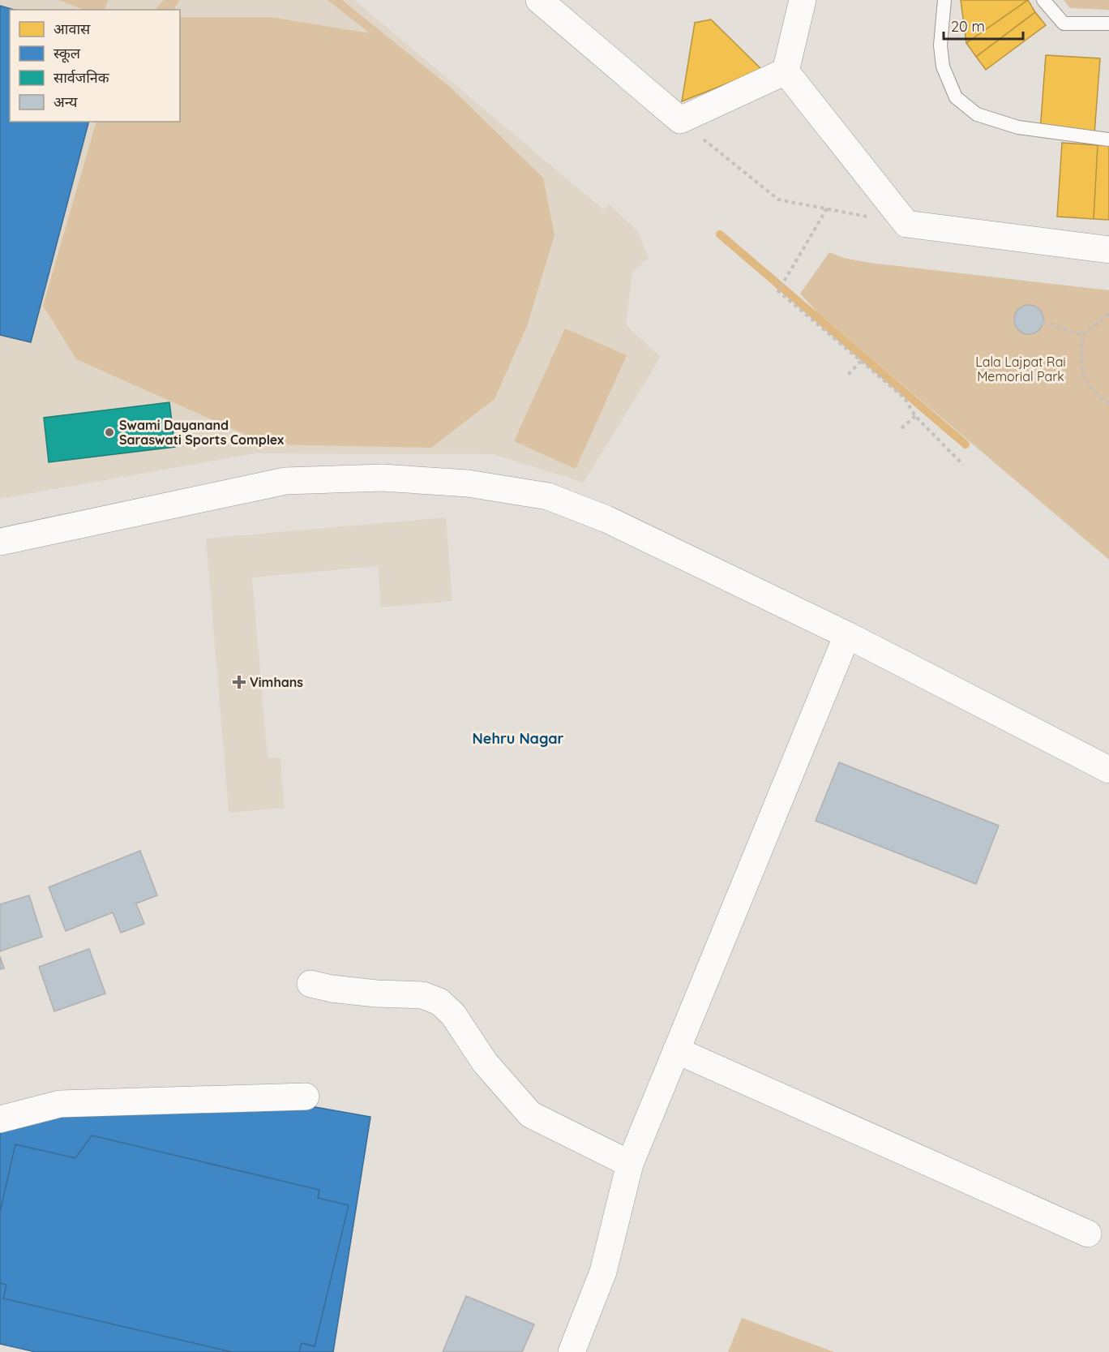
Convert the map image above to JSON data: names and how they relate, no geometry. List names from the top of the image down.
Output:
{
  "districts": ["Nehru Nagar"],
  "parks": ["Lala Lajpat Rai Memorial Park"],
  "places": {
    "other": ["Swami Dayanand Saraswati Sports Complex"],
    "health": ["Vimhans"]
  },
  "legend": [
    "आवास",
    "स्कूल",
    "सार्वजनिक",
    "अन्य"
  ],
  "scale_bar": "20 m"
}
